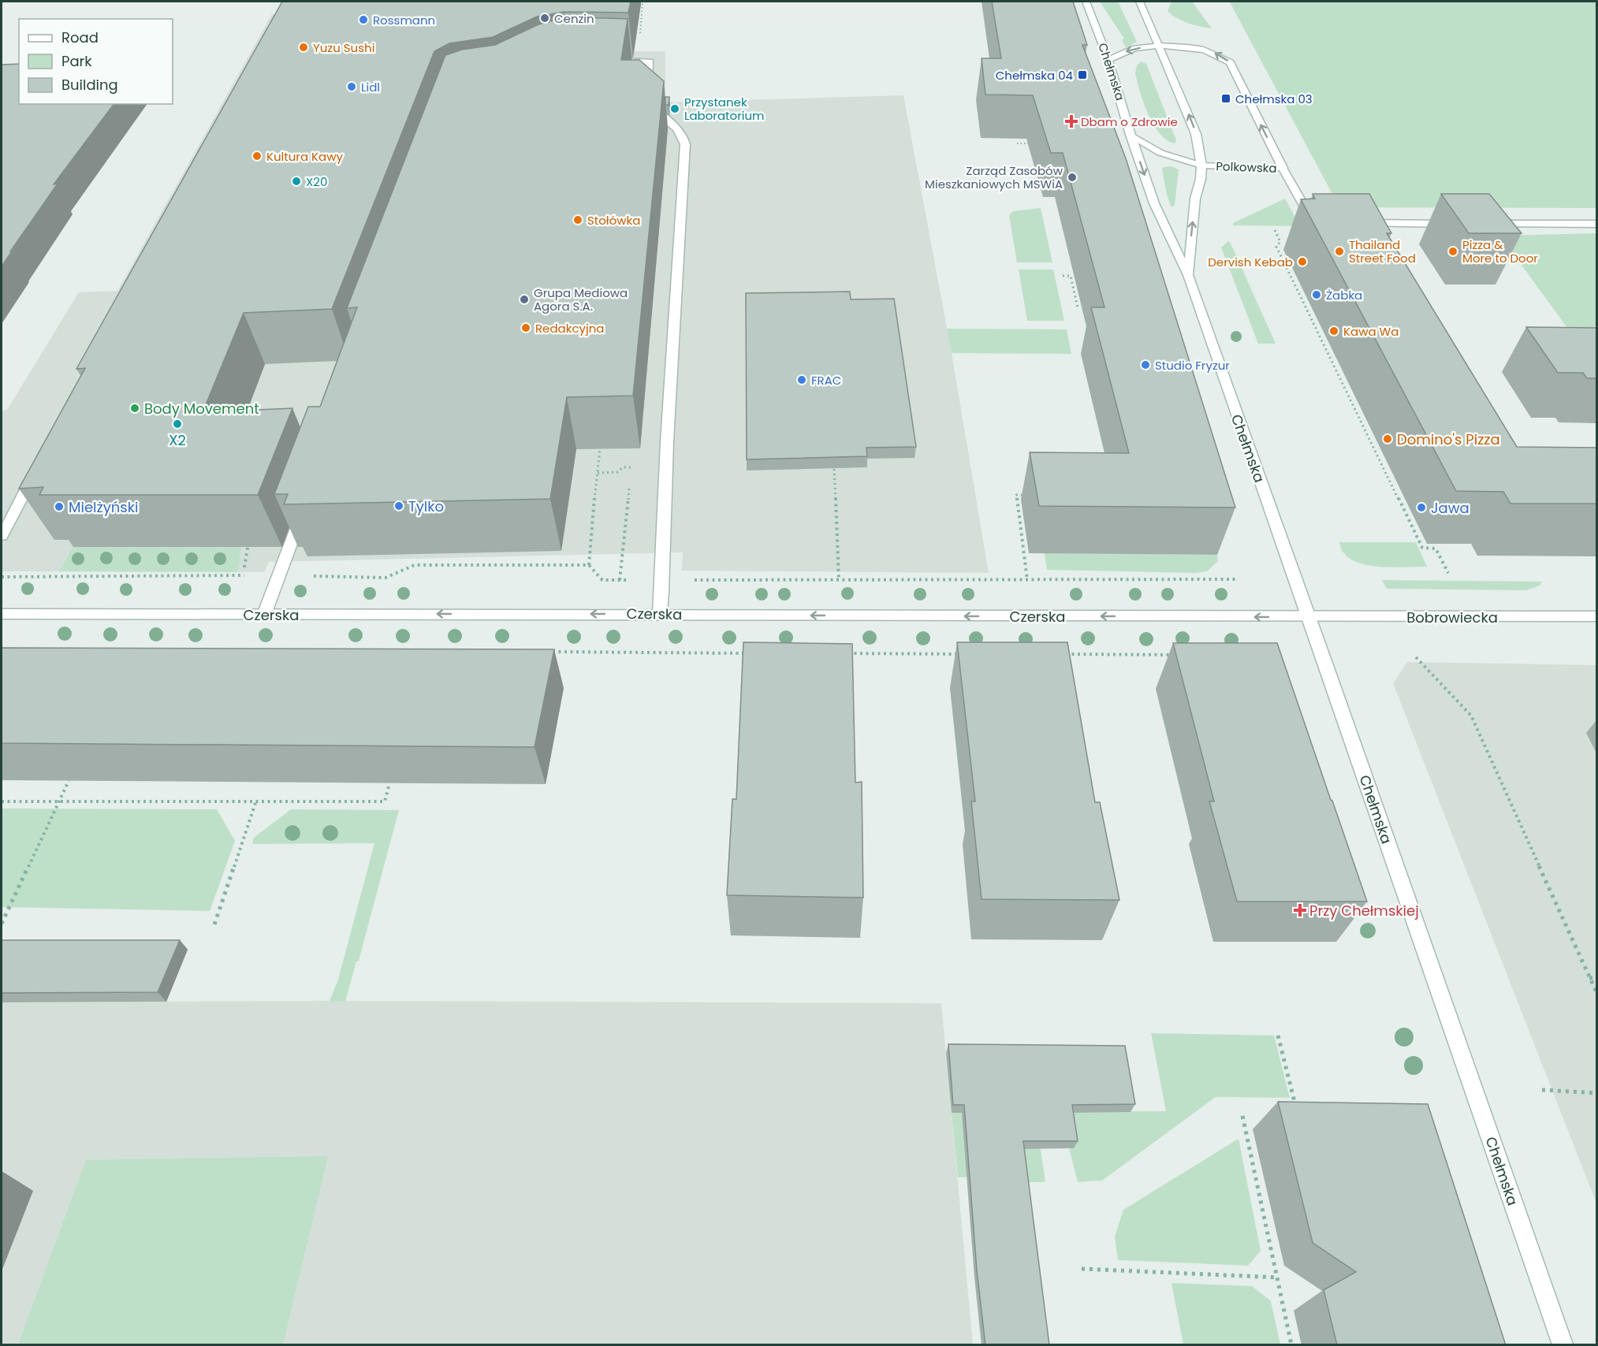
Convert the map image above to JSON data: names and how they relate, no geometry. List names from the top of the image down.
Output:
{
  "streets": {
    "street": [
      "Chełmska",
      "Polkowska",
      "Czerska",
      "Bobrowiecka"
    ]
  },
  "crossings": [
    ["Chełmska", "Polkowska"],
    ["Chełmska", "Czerska"],
    ["Chełmska", "Bobrowiecka"],
    ["Czerska", "Bobrowiecka"]
  ],
  "one_way": ["Czerska"],
  "places": {
    "other": [
      "Cenzin",
      "Rossmann",
      "Yuzu Sushi",
      "Lidl",
      "Przystanek Laboratorium",
      "Kultura Kawy",
      "Zarząd Zasobów Mieszkaniowych MSWiA",
      "X20",
      "Stołówka",
      "Thailand Street Food",
      "Pizza & More to Door",
      "Dervish Kebab",
      "Żabka",
      "Grupa Mediowa Agora S.A.",
      "Redakcyjna",
      "Kawa Wa",
      "Studio Fryzur",
      "FRAC",
      "Body Movement",
      "X2",
      "Domino's Pizza",
      "Tylko",
      "Mielżyński",
      "Jawa"
    ],
    "transit": ["Chełmska 04", "Chełmska 03"],
    "health": ["Dbam o Zdrowie", "Przy Chełmskiej"]
  },
  "legend": ["Road", "Park", "Building"]
}
